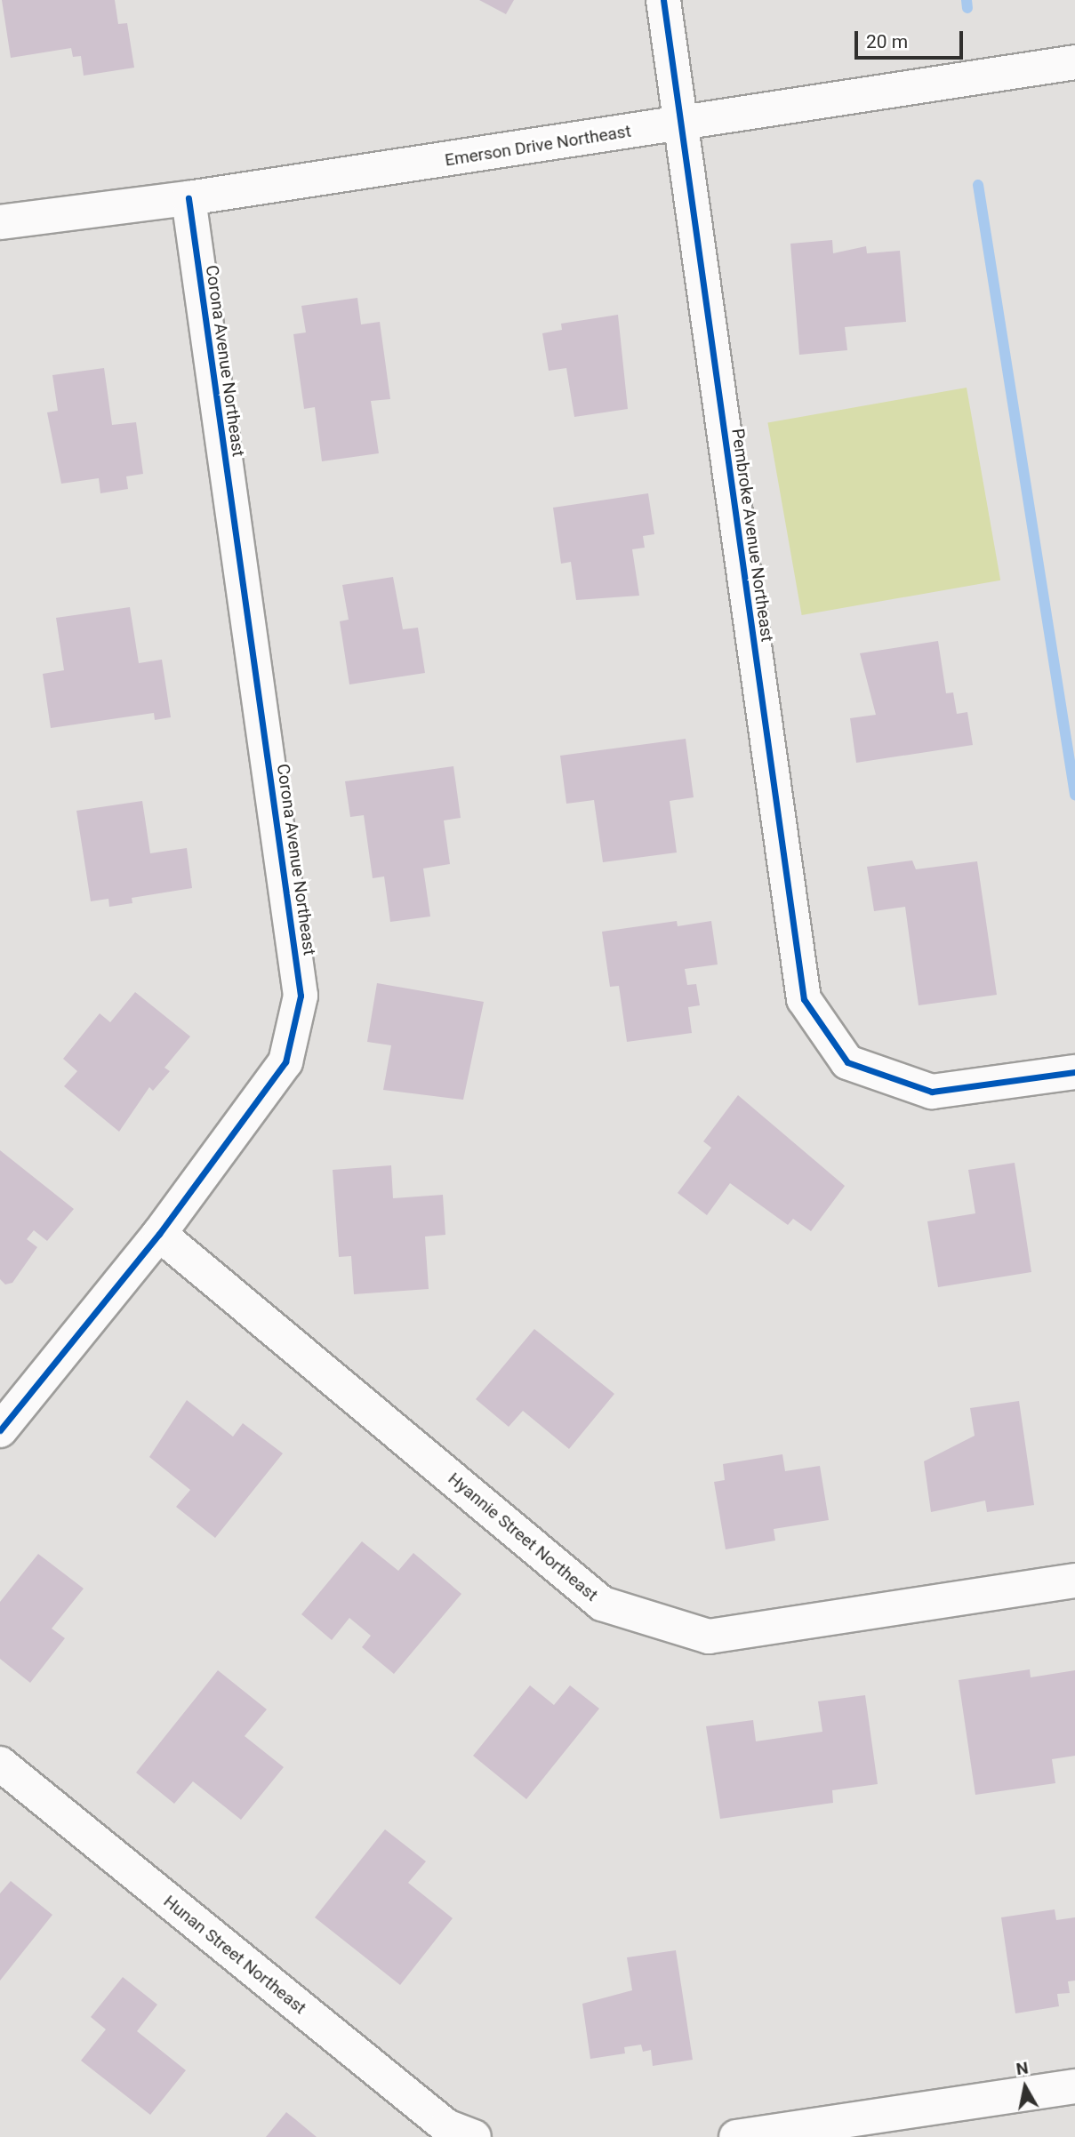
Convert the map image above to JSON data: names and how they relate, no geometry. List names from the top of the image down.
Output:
{
  "streets": {
    "street": [
      "Emerson Drive Northeast",
      "Corona Avenue Northeast",
      "Pembroke Avenue Northeast",
      "Hyannie Street Northeast",
      "Hunan Street Northeast"
    ]
  },
  "crossings": [
    ["Emerson Drive Northeast", "Corona Avenue Northeast"],
    ["Emerson Drive Northeast", "Pembroke Avenue Northeast"],
    ["Corona Avenue Northeast", "Hyannie Street Northeast"]
  ],
  "scale_bar": "20 m",
  "north": "top"
}
